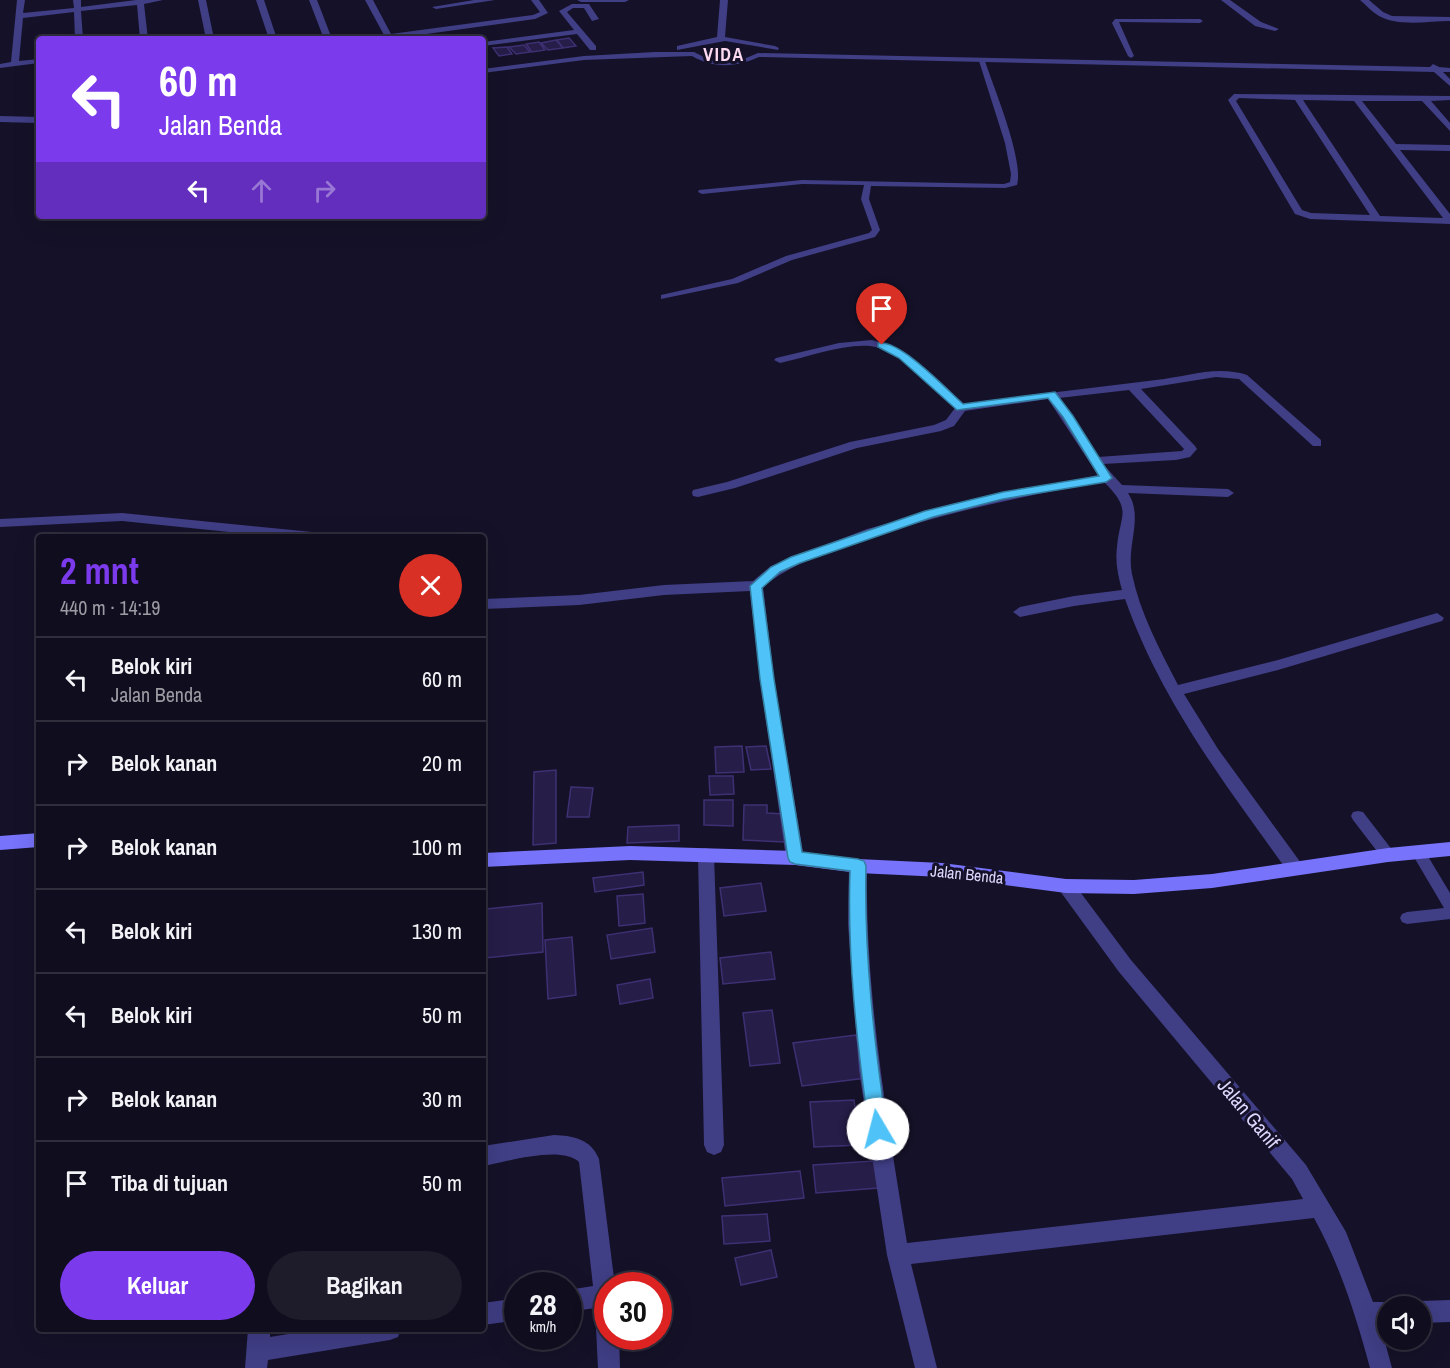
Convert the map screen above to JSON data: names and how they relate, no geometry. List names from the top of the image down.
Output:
{
  "streets": {
    "street": ["Jalan Benda", "Jalan Ganif"]
  },
  "crossings": [
    ["Jalan Benda", "Jalan Ganif"]
  ],
  "districts": ["VIDA"],
  "page": {
    "turn": ["60 m", "Jalan Benda"],
    "heading": ["2 mnt", "440 m · 14:19"],
    "list": [
      {
        "name": "Belok kiri",
        "note": "Jalan Benda",
        "value": "60 m"
      },
      {
        "name": "Belok kanan",
        "value": "20 m"
      },
      {
        "name": "Belok kanan",
        "value": "100 m"
      },
      {
        "name": "Belok kiri",
        "value": "130 m"
      },
      {
        "name": "Belok kiri",
        "value": "50 m"
      },
      {
        "name": "Belok kanan",
        "value": "30 m"
      },
      {
        "name": "Tiba di tujuan",
        "value": "50 m"
      }
    ],
    "buttons": ["Keluar", "Bagikan"],
    "speed": "28 km/h",
    "limit": "30"
  }
}
